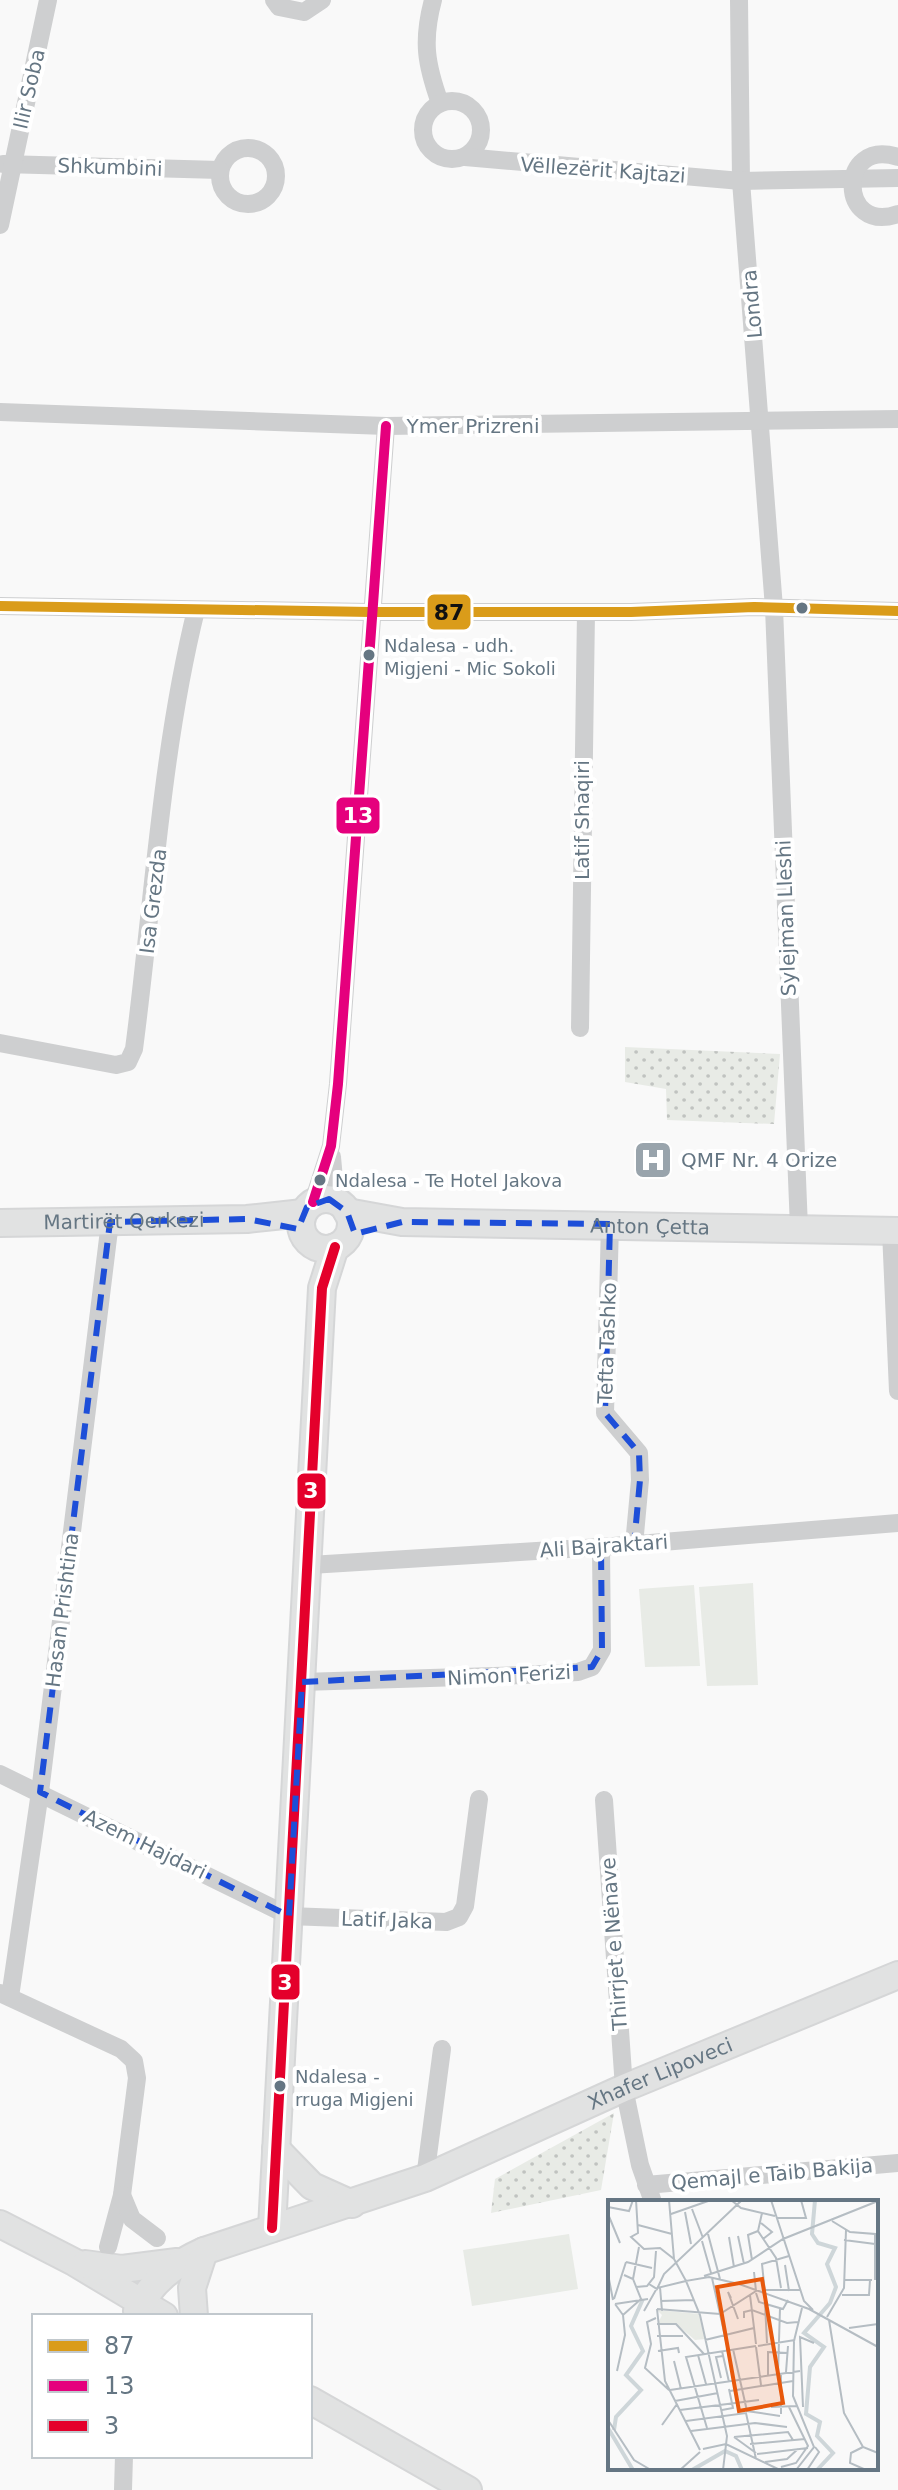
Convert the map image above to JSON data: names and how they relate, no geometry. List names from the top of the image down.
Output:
{
  "streets": {
    "street": [
      "Ilir Soba",
      "Shkumbini",
      "Vëllezërit Kajtazi",
      "Londra",
      "Ymer Prizreni",
      "Latif Shaqiri",
      "Isa Grezda",
      "Sylejman Lleshi",
      "Martirët Qerkezi",
      "Anton Çetta",
      "Tefta Tashko",
      "Ali Bajraktari",
      "Hasan Prishtina",
      "Nimon Ferizi",
      "Azem Hajdari",
      "Latif Jaka",
      "Thirrjet e Nënave",
      "Xhafer Lipoveci",
      "Qemajl e Taib Bakija"
    ]
  },
  "crossings": [
    ["Ilir Soba", "Shkumbini"],
    ["Vëllezërit Kajtazi", "Londra"],
    ["Londra", "Ymer Prizreni"],
    ["Londra", "Sylejman Lleshi"],
    ["Sylejman Lleshi", "Anton Çetta"],
    ["Martirët Qerkezi", "Anton Çetta"],
    ["Martirët Qerkezi", "Hasan Prishtina"],
    ["Anton Çetta", "Tefta Tashko"],
    ["Tefta Tashko", "Ali Bajraktari"],
    ["Ali Bajraktari", "Nimon Ferizi"],
    ["Hasan Prishtina", "Azem Hajdari"],
    ["Azem Hajdari", "Latif Jaka"],
    ["Thirrjet e Nënave", "Xhafer Lipoveci"],
    ["Thirrjet e Nënave", "Qemajl e Taib Bakija"]
  ],
  "places": {
    "other": ["Ndalesa - udh. Migjeni - Mic Sokoli", "Ndalesa - Te Hotel Jakova", "Ndalesa - rruga Migjeni"],
    "hospital": ["QMF Nr. 4 Orize"]
  },
  "lines": ["transit line 13", "transit line 87", "transit line 3"],
  "legend": ["87", "13", "3"]
}
